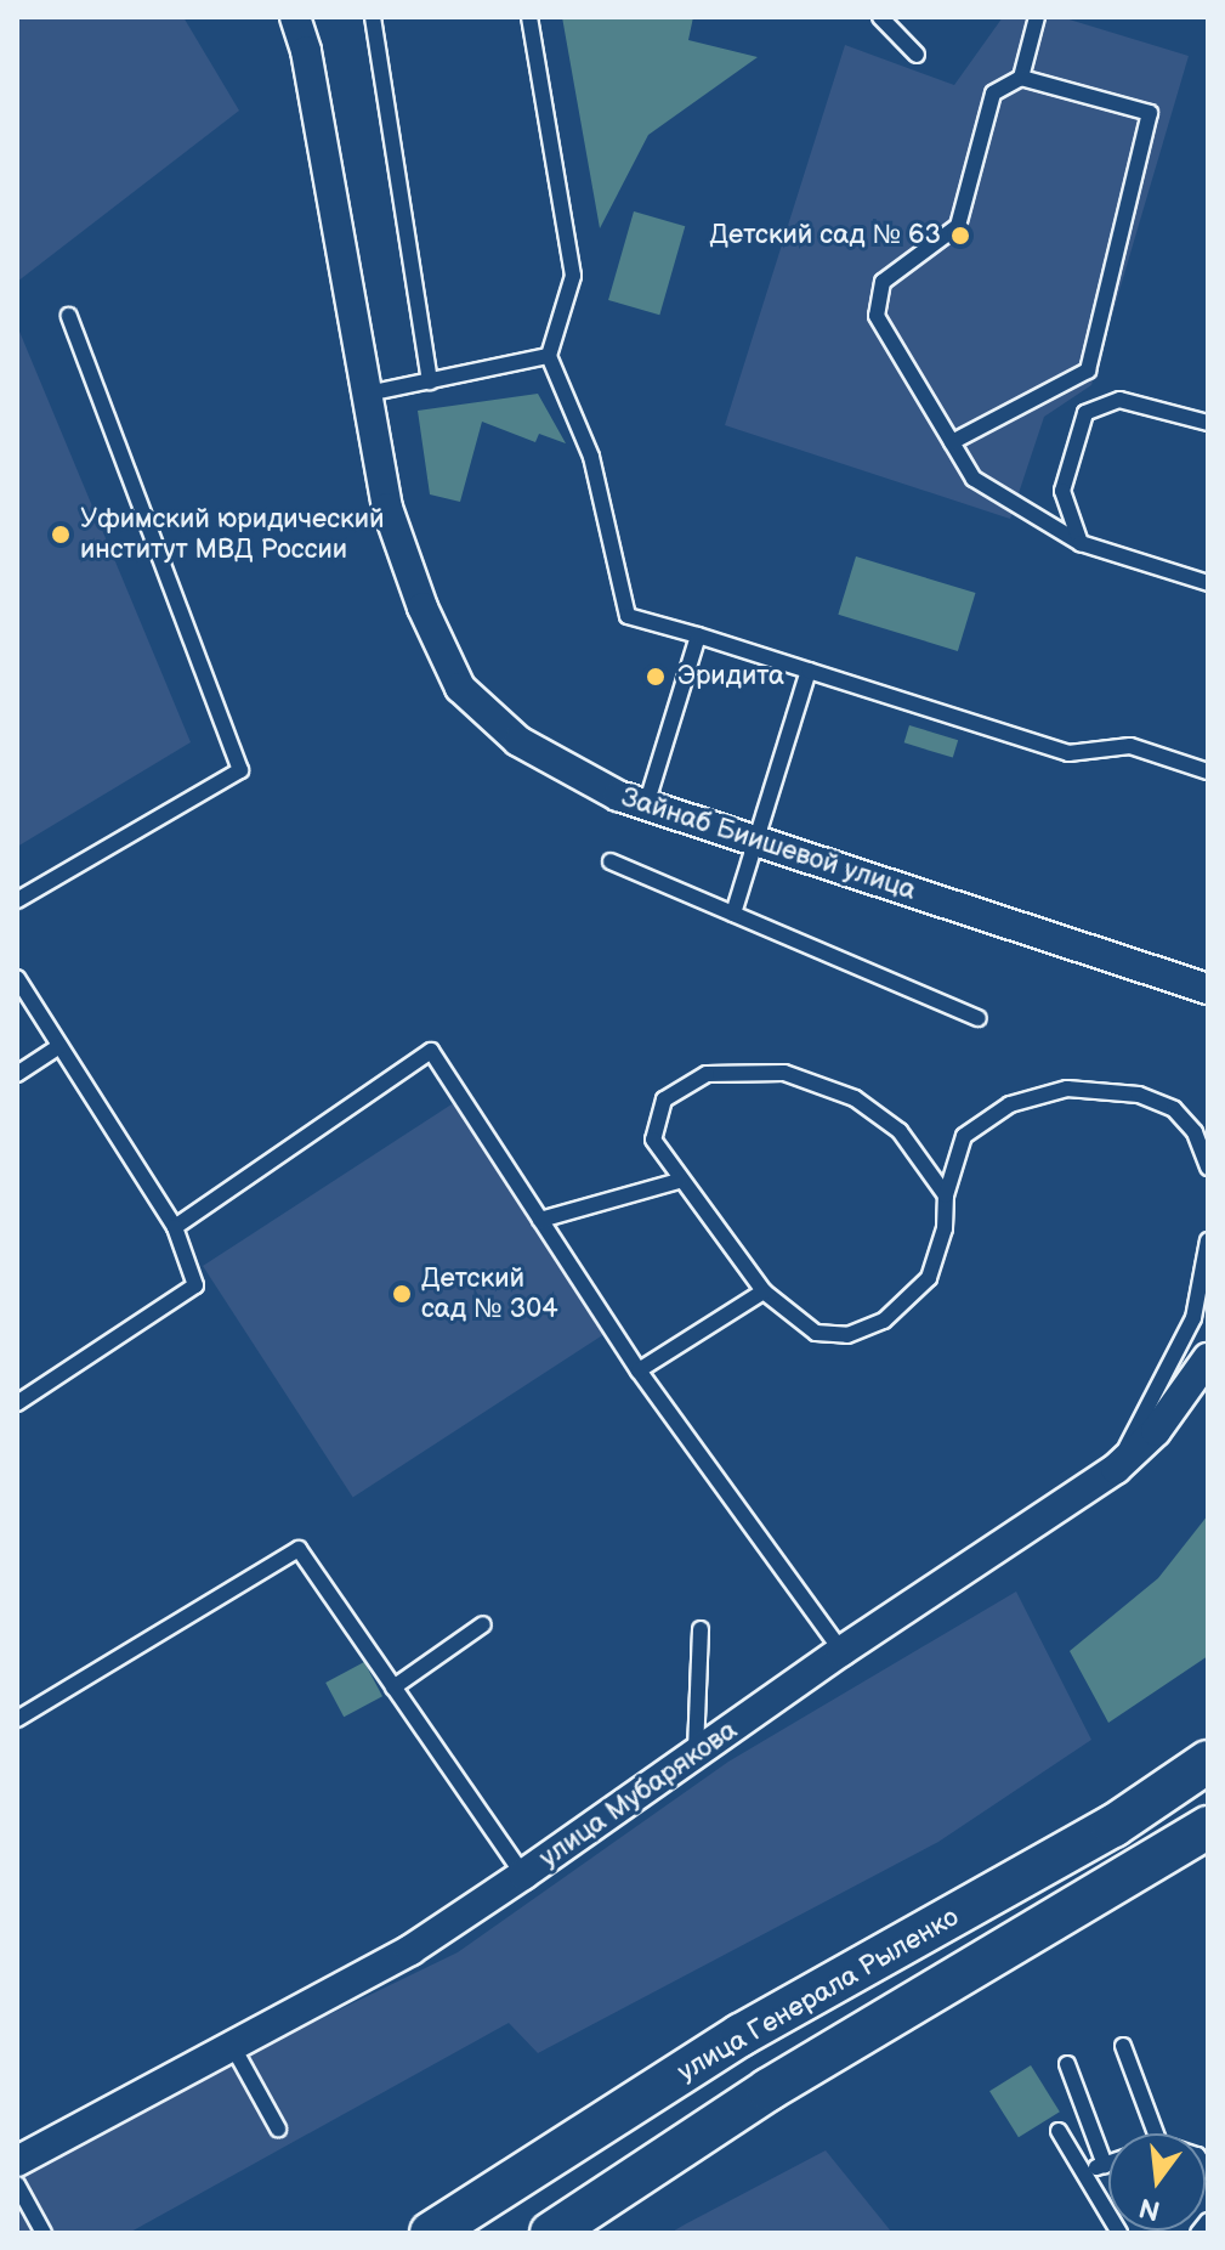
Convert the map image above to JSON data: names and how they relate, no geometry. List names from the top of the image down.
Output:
{
  "streets": {
    "main road": ["улица Генерала Рыленко"],
    "street": ["Зайнаб Биишевой улица", "улица Мубарякова"]
  },
  "places": [
    "Детский сад № 63",
    "Уфимский юридический институт МВД России",
    "Эридита",
    "Детский сад № 304"
  ],
  "north": "bottom"
}
